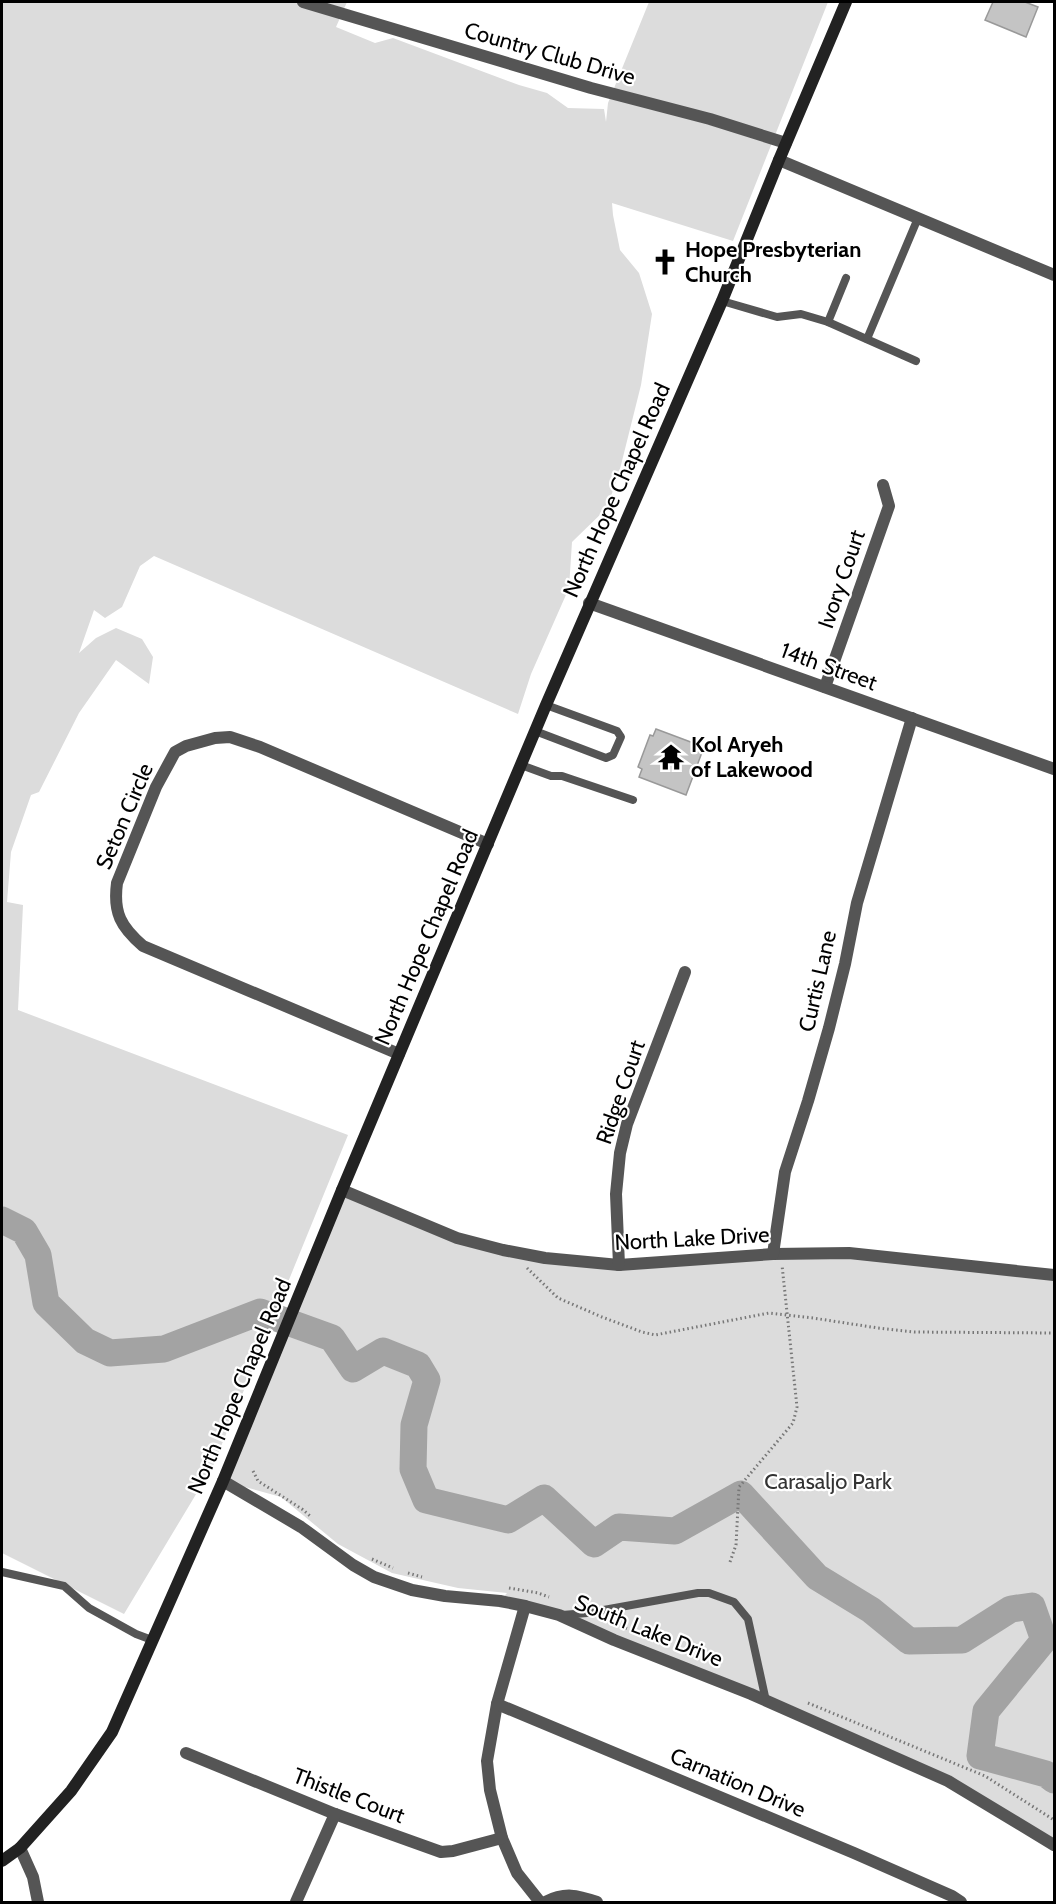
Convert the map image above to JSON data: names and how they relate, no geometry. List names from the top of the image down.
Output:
{
  "streets": {
    "main road": ["North Hope Chapel Road"],
    "street": [
      "Country Club Drive",
      "Ivory Court",
      "14th Street",
      "Seton Circle",
      "Curtis Lane",
      "Ridge Court",
      "North Lake Drive",
      "South Lake Drive",
      "Carnation Drive",
      "Thistle Court"
    ]
  },
  "crossings": [
    ["Country Club Drive", "North Hope Chapel Road"],
    ["North Hope Chapel Road", "14th Street"],
    ["North Hope Chapel Road", "Seton Circle"],
    ["North Hope Chapel Road", "North Lake Drive"],
    ["North Hope Chapel Road", "South Lake Drive"],
    ["Ivory Court", "14th Street"],
    ["14th Street", "Curtis Lane"],
    ["Curtis Lane", "North Lake Drive"],
    ["Ridge Court", "North Lake Drive"]
  ],
  "parks": ["Carasaljo Park"],
  "places": {
    "church": ["Hope Presbyterian Church"],
    "temple": ["Kol Aryeh of Lakewood"]
  }
}
